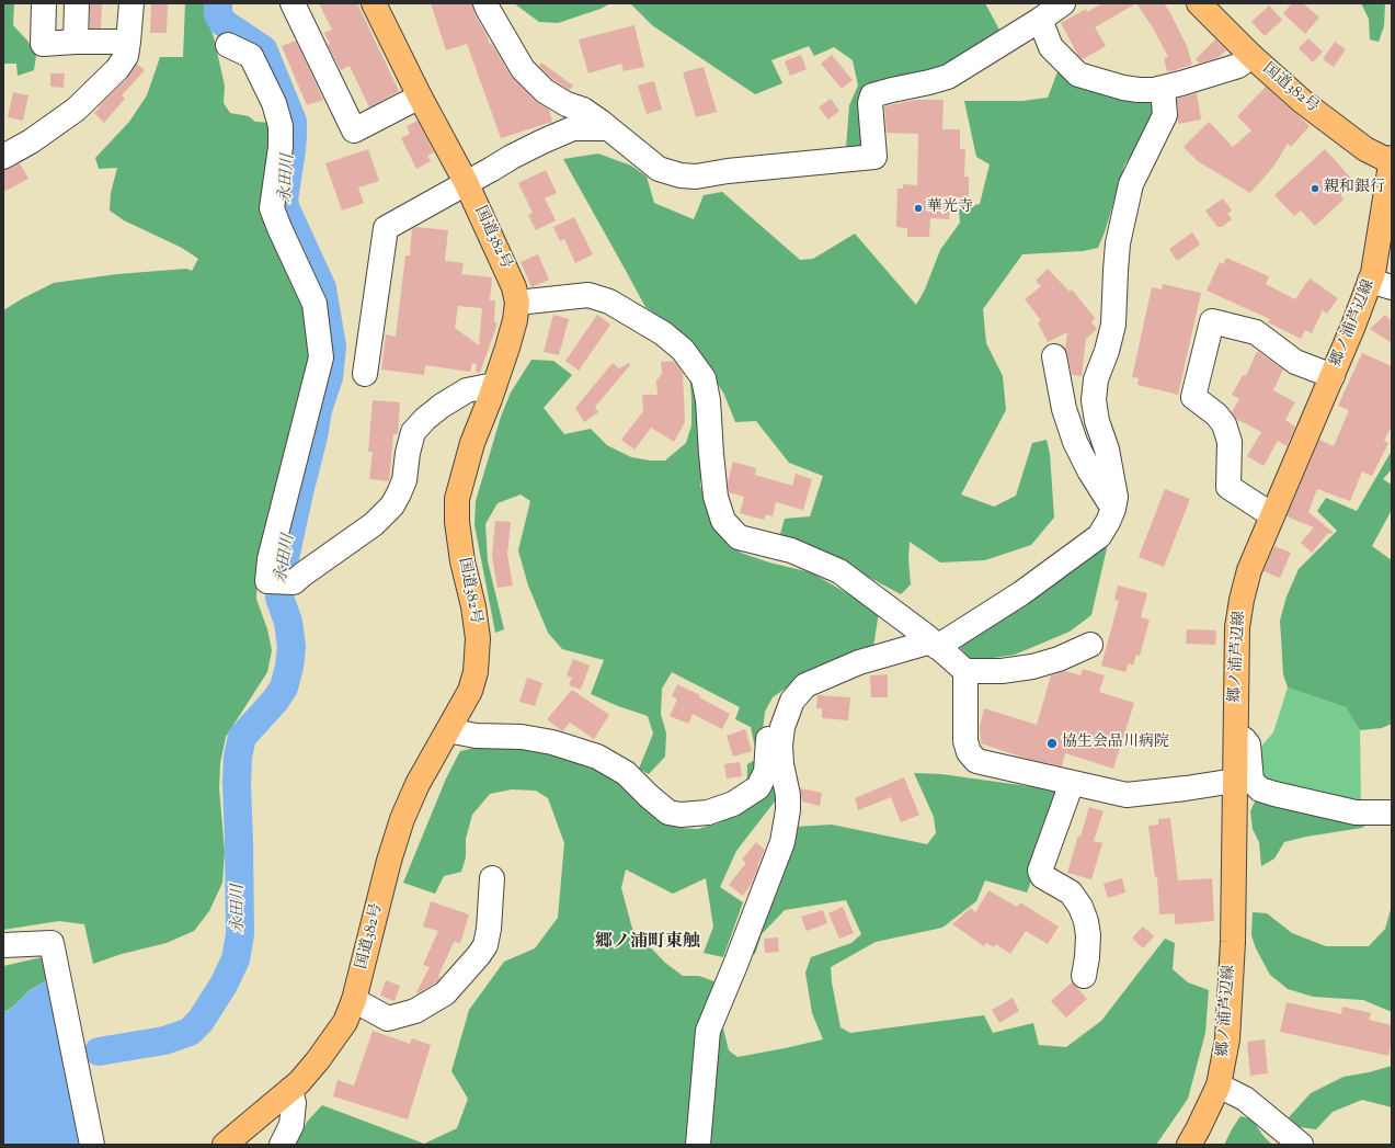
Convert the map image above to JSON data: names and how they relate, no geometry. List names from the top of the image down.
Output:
{
  "streets": {
    "main road": ["国道382号", "郷ノ浦芦辺線"]
  },
  "crossings": [
    ["国道382号", "郷ノ浦芦辺線"]
  ],
  "districts": ["郷ノ浦町東触"],
  "water": ["永田川"],
  "places": ["親和銀行", "華光寺", "協生会品川病院"]
}
